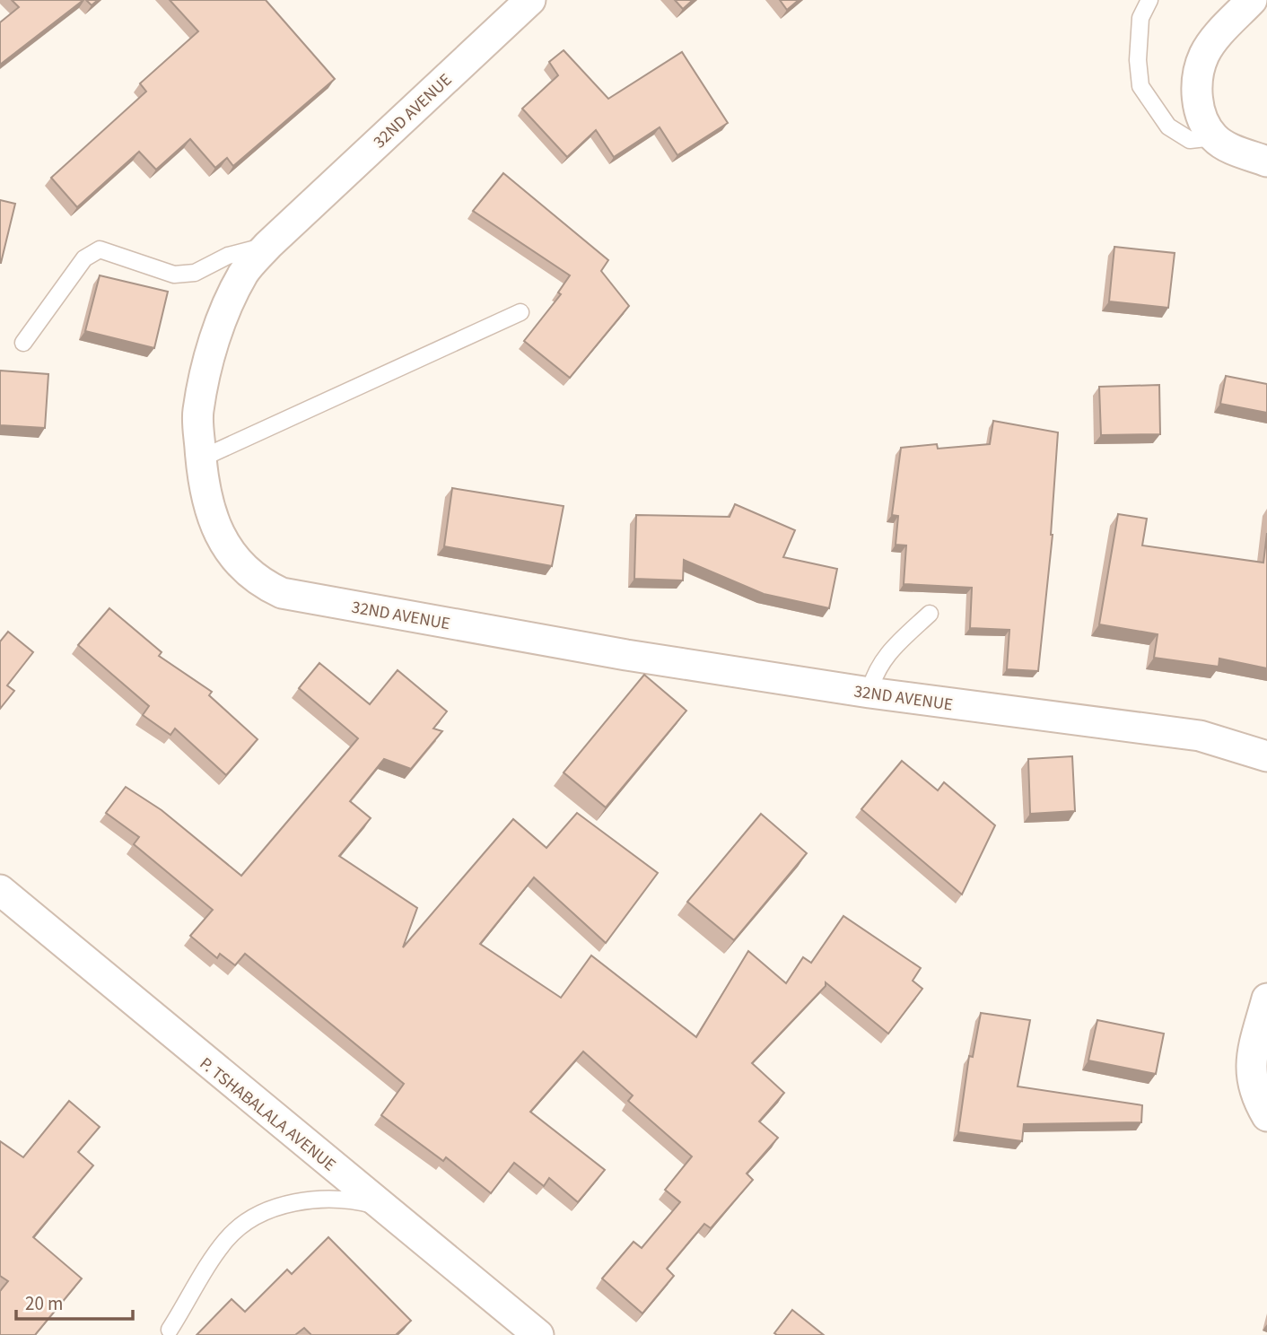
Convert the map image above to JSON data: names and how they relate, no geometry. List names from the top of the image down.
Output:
{
  "streets": {
    "street": ["32ND AVENUE", "P. TSHABALALA AVENUE"]
  },
  "scale_bar": "20 m"
}
